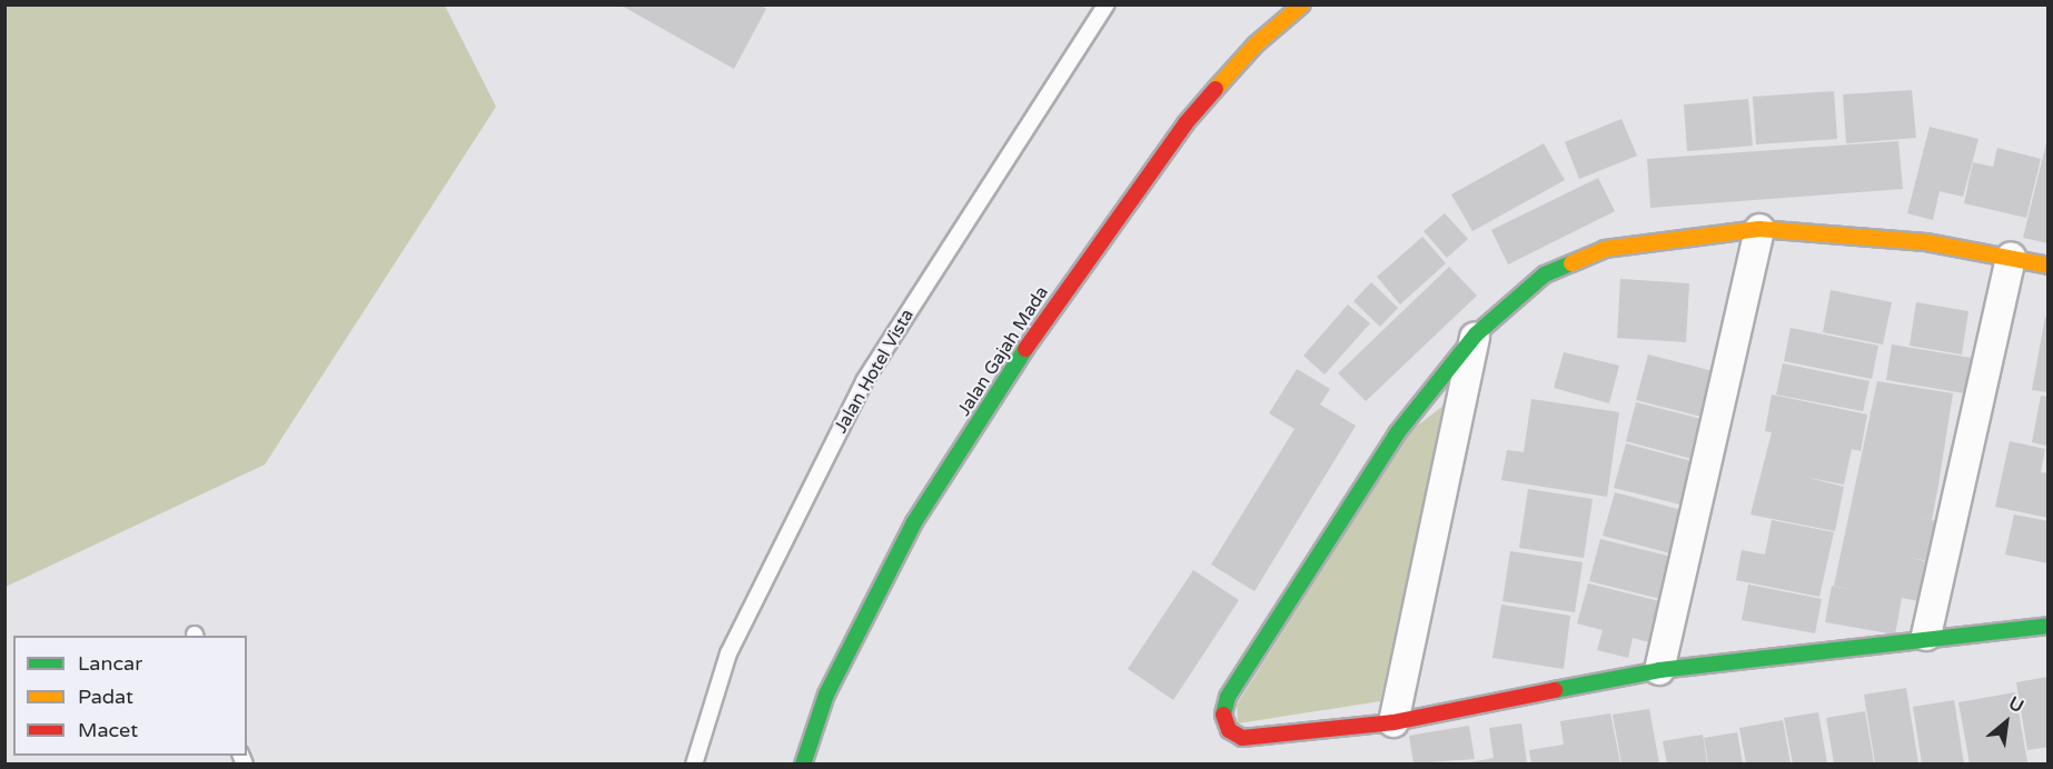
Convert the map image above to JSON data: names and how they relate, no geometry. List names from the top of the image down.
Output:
{
  "streets": {
    "street": ["Jalan Gajah Mada"],
    "lane": ["Jalan Hotel Vista"]
  },
  "legend": ["Lancar", "Padat", "Macet"],
  "north": "top right"
}
